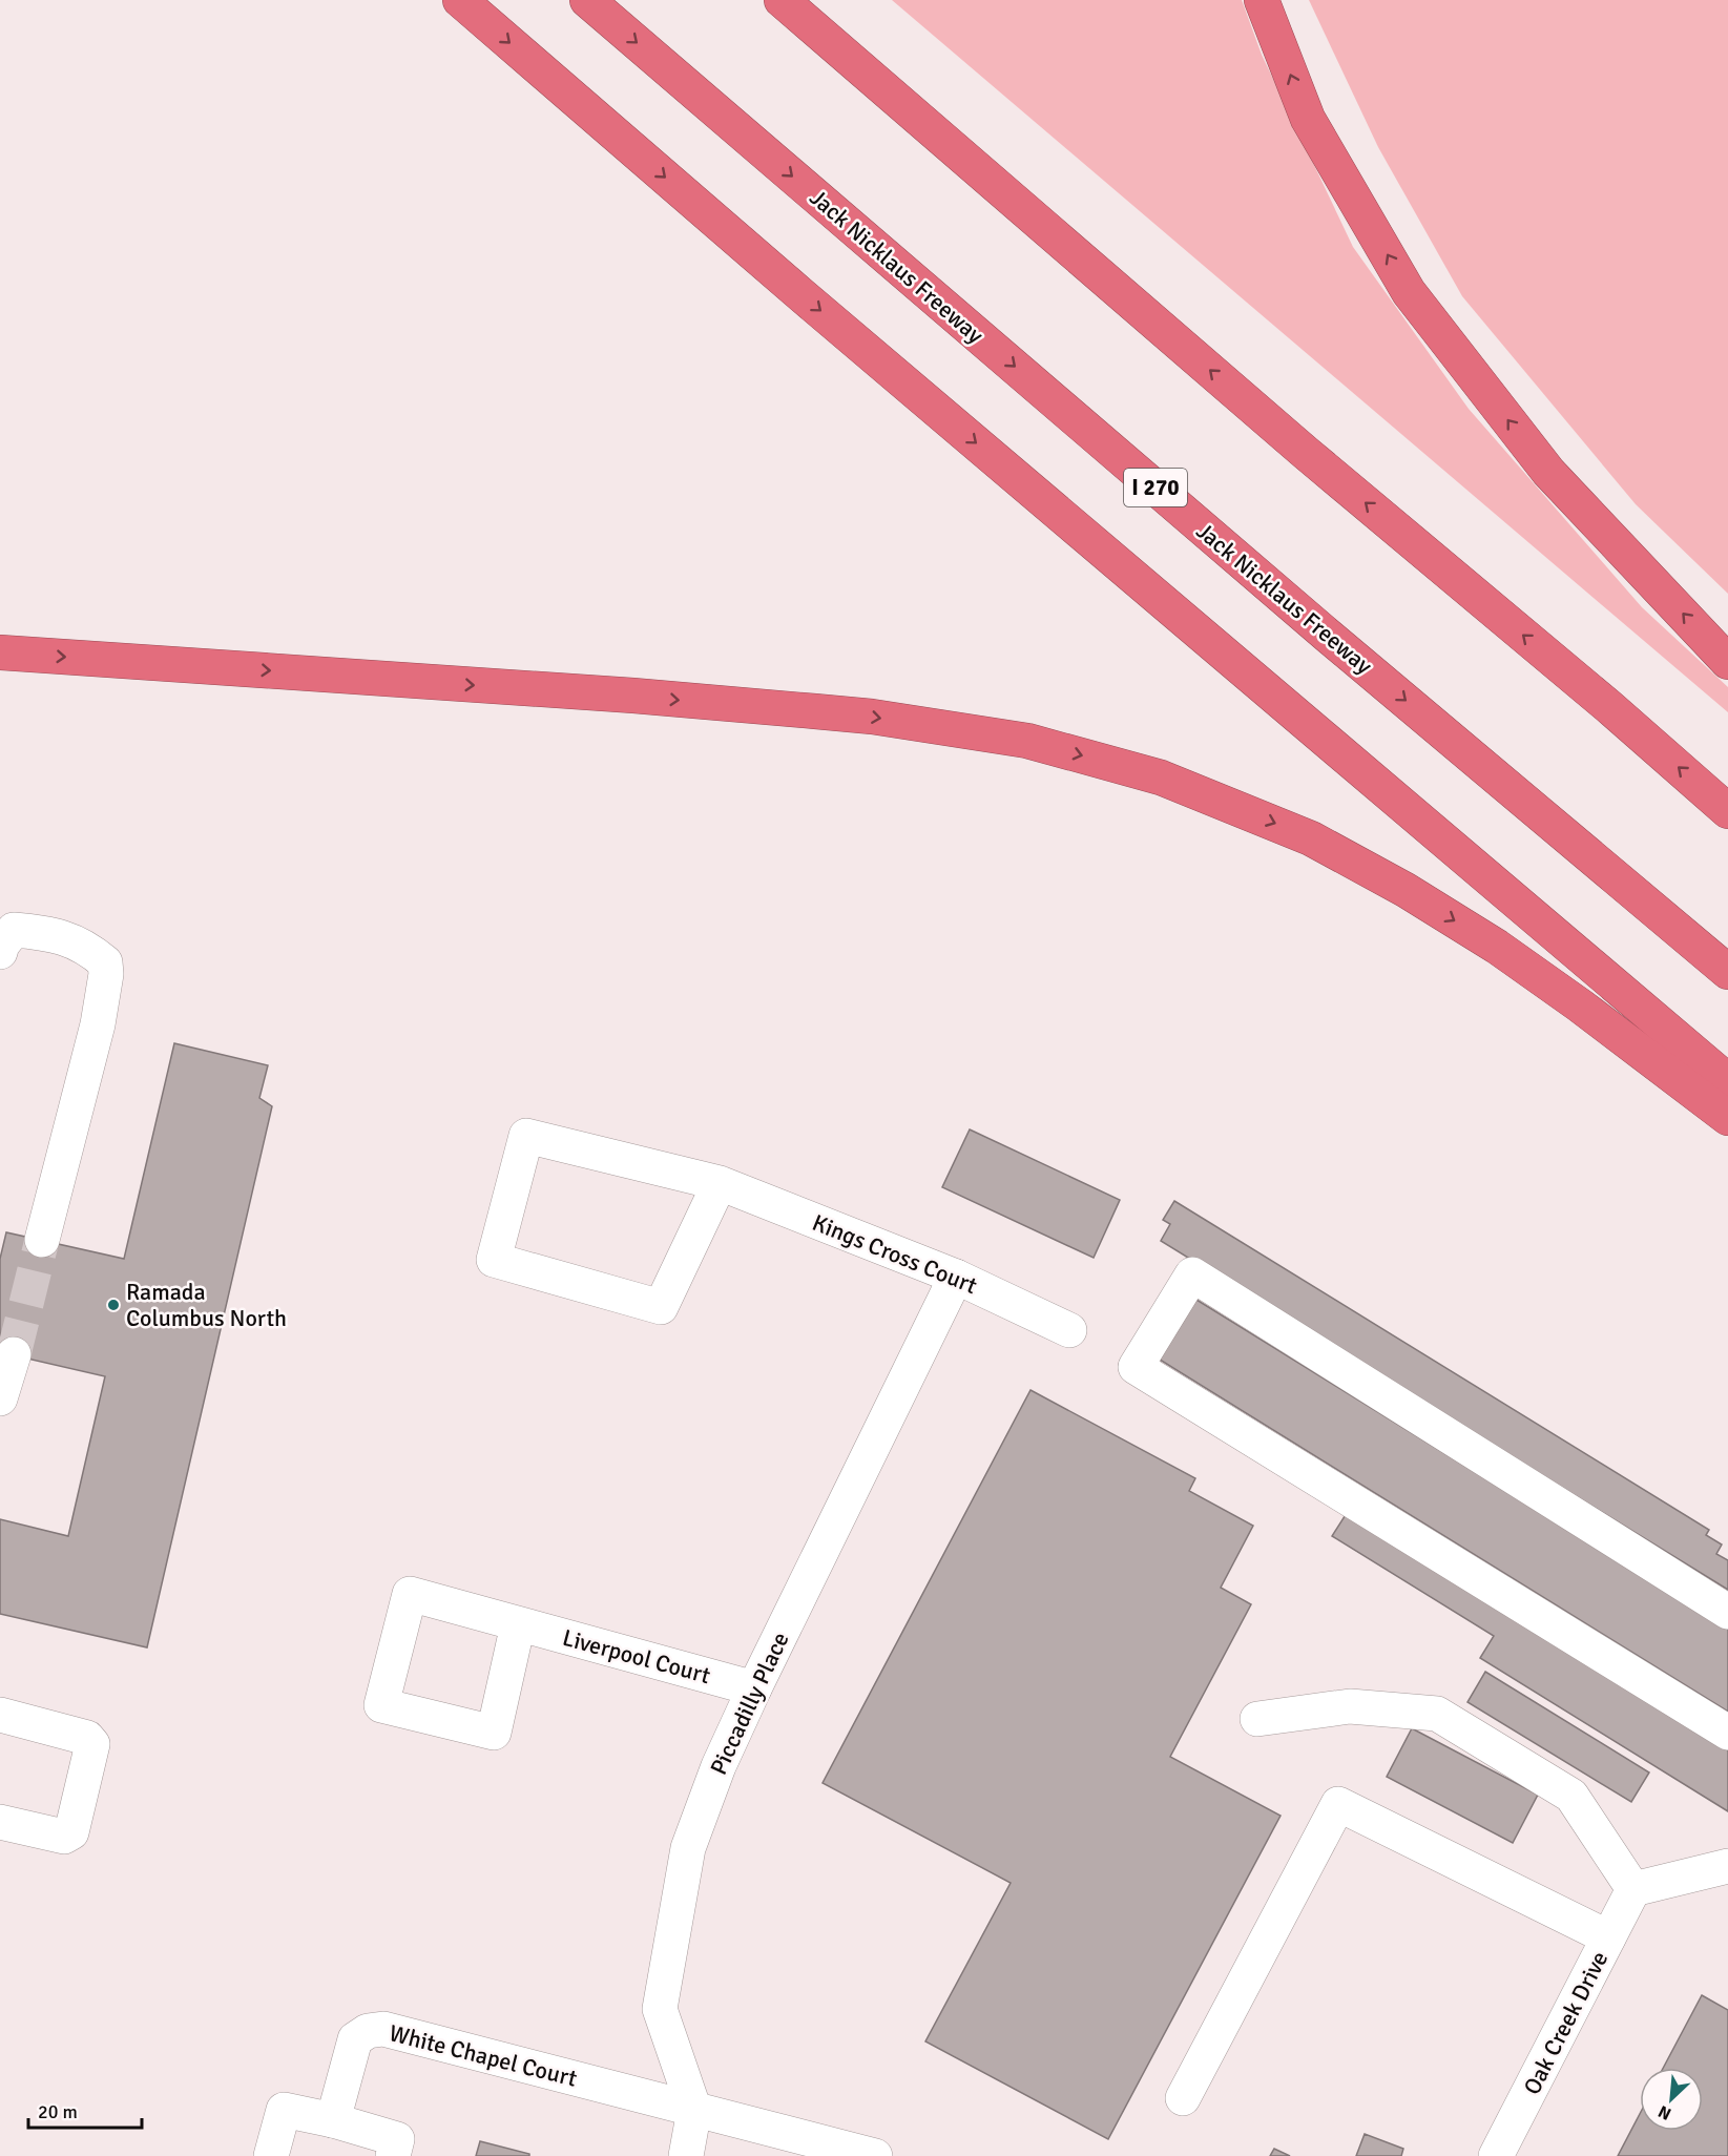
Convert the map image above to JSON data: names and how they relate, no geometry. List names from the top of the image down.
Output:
{
  "streets": {
    "highway": ["Jack Nicklaus Freeway", "I 270"],
    "street": [
      "Kings Cross Court",
      "Liverpool Court",
      "Piccadilly Place",
      "Oak Creek Drive",
      "White Chapel Court"
    ]
  },
  "crossings": [
    ["Kings Cross Court", "Piccadilly Place"],
    ["Liverpool Court", "Piccadilly Place"],
    ["Piccadilly Place", "White Chapel Court"]
  ],
  "places": ["Ramada Columbus North"],
  "scale_bar": "20 m",
  "north": "bottom left"
}
